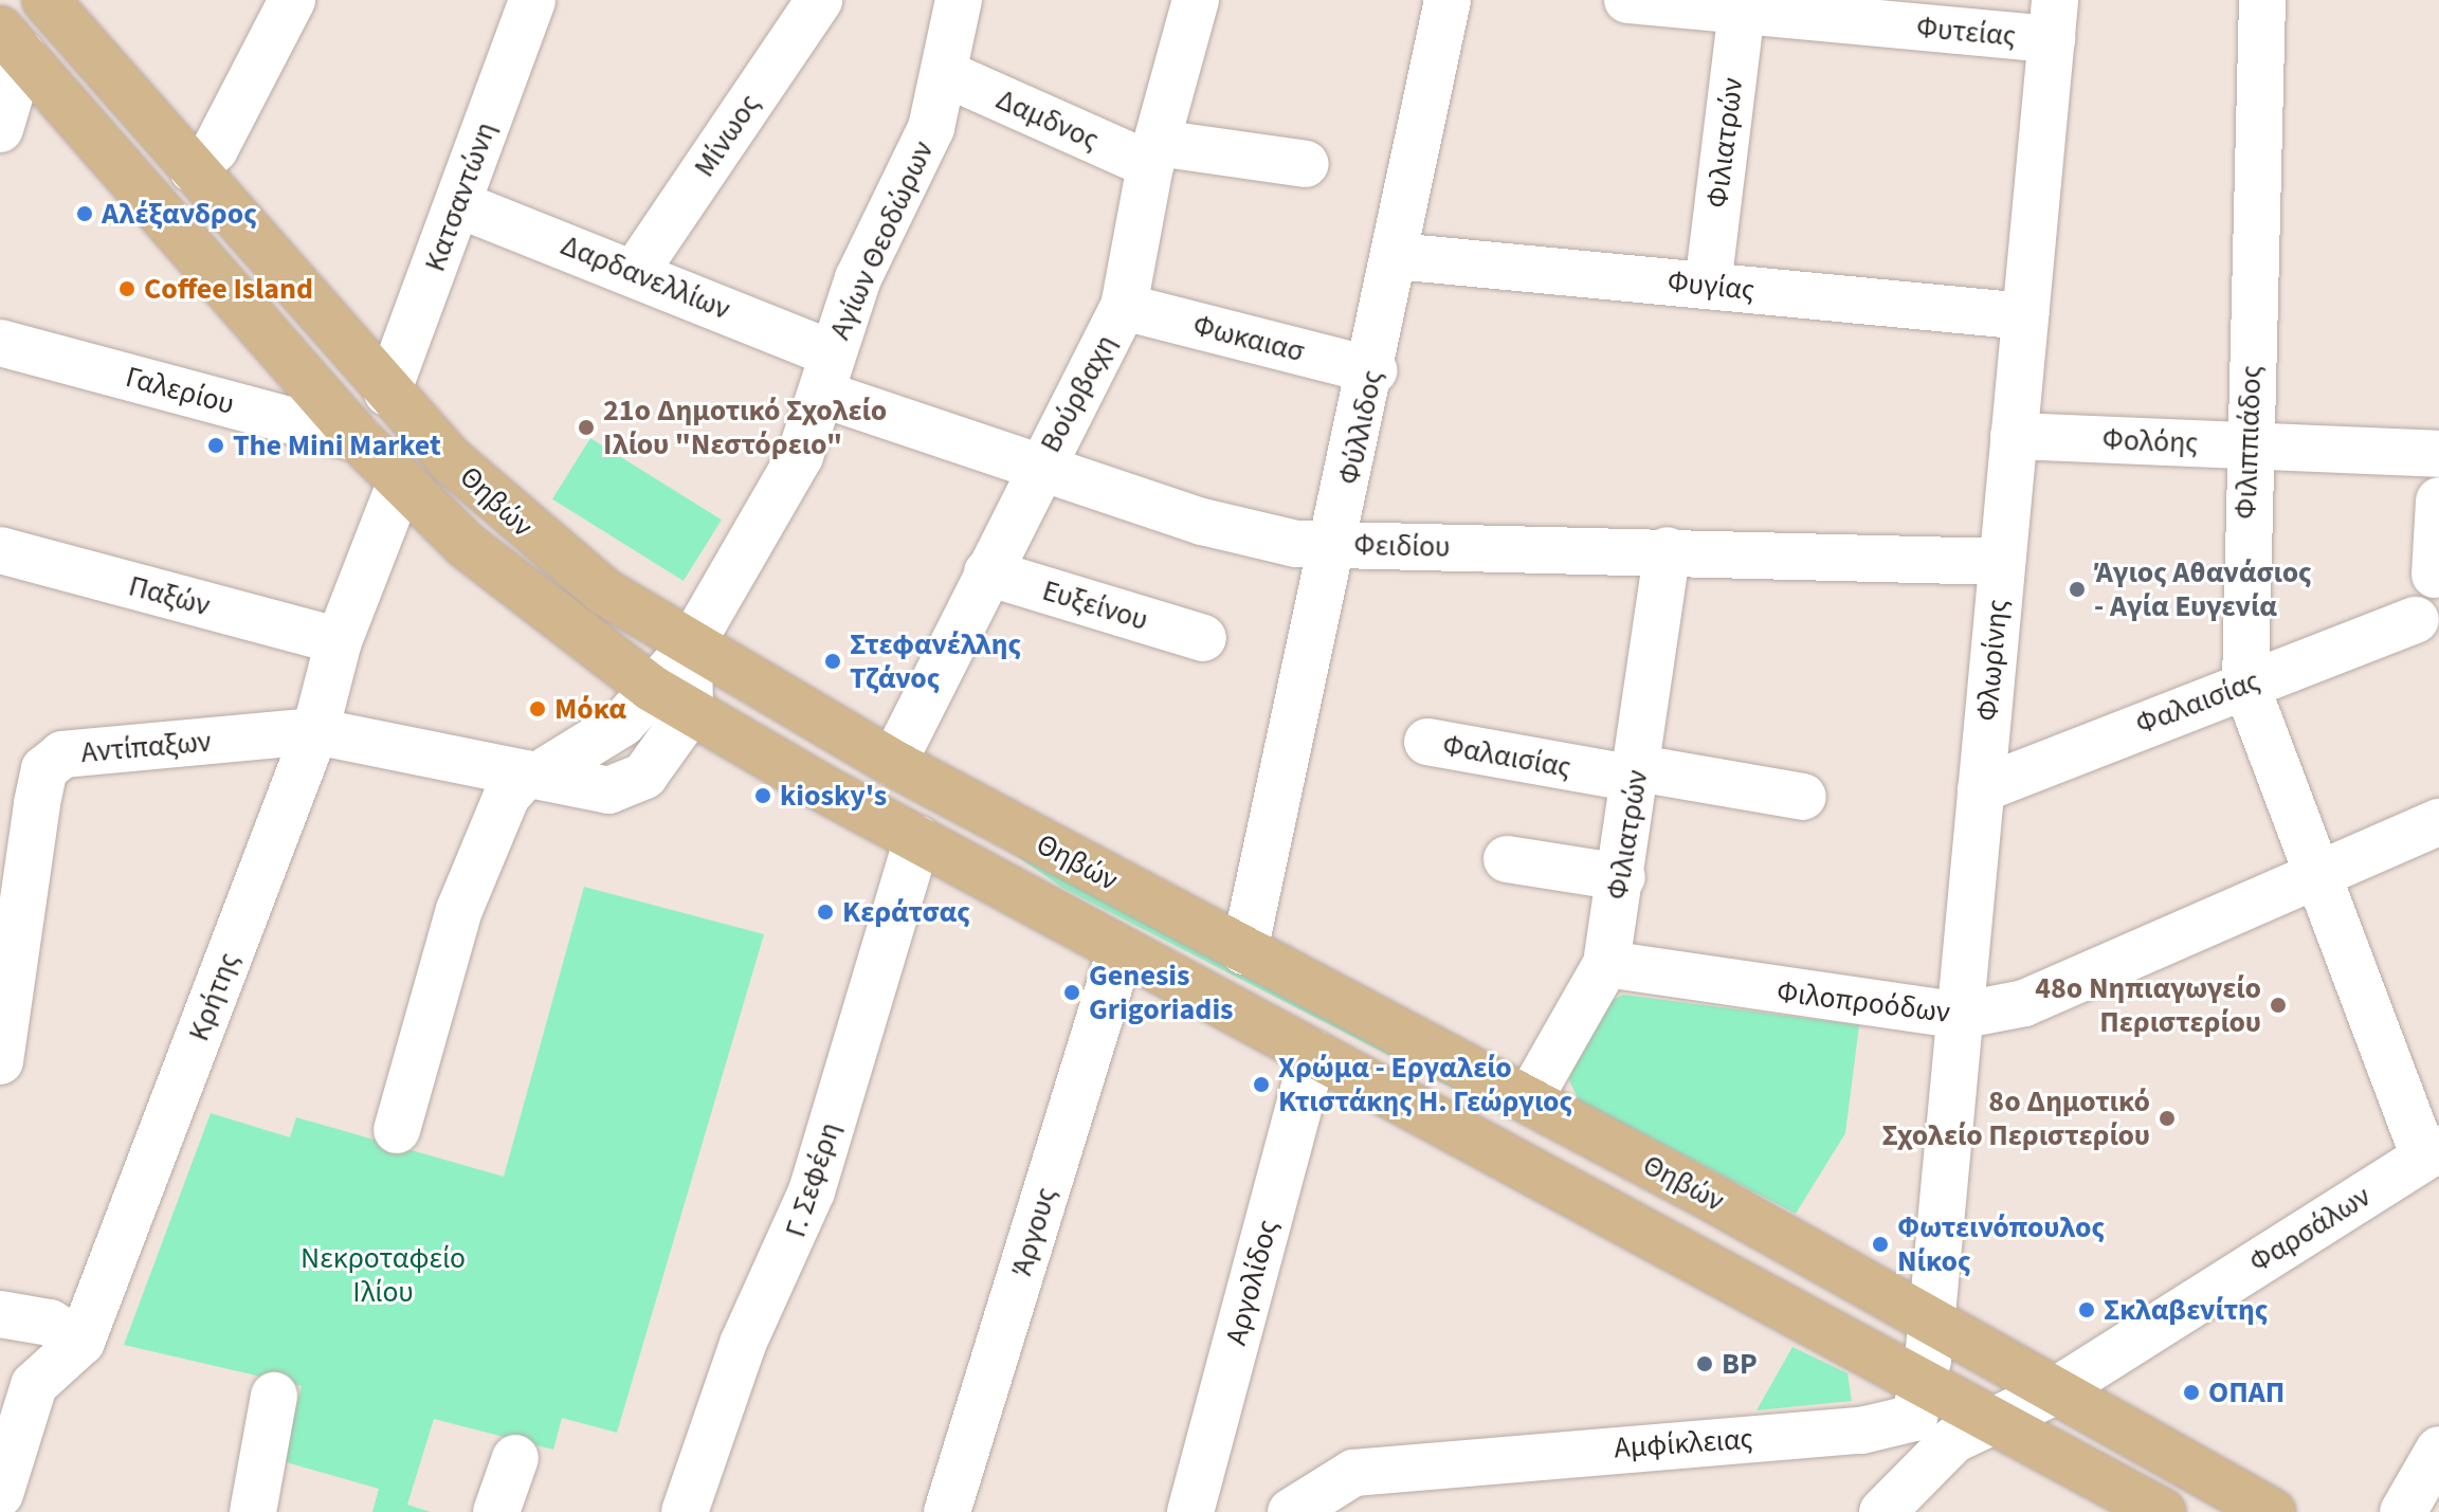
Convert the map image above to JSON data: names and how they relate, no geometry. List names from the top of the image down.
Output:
{
  "streets": {
    "main road": ["Θηβών"],
    "street": [
      "Φυτείας",
      "Δαμδνος",
      "Μίνωος",
      "Φιλιατρών",
      "Κατσαντώνη",
      "Αγίων Θεοδώρων",
      "Δαρδανελλίων",
      "Φυγίας",
      "Φωκαιασ",
      "Γαλερίου",
      "Βούρβαχη",
      "Φύλλιδος",
      "Φολόης",
      "Φιλιππιάδος",
      "Φειδίου",
      "Παξών",
      "Ευξείνου",
      "Φλωρίνης",
      "Φαλαισίας",
      "Αντίπαξων",
      "Κρήτης",
      "Φιλοπροόδων",
      "Γ. Σεφέρη",
      "Φαρσάλων",
      "Άργους",
      "Αργολίδος",
      "Αμφίκλειας"
    ]
  },
  "crossings": [
    ["Φυτείας", "Φιλιατρών"],
    ["Φυτείας", "Φλωρίνης"],
    ["Δαμδνος", "Αγίων Θεοδώρων"],
    ["Δαμδνος", "Βούρβαχη"],
    ["Μίνωος", "Δαρδανελλίων"],
    ["Φιλιατρών", "Φυγίας"],
    ["Φιλιατρών", "Θηβών"],
    ["Φιλιατρών", "Φειδίου"],
    ["Φιλιατρών", "Φαλαισίας"],
    ["Φιλιατρών", "Φιλοπροόδων"],
    ["Κατσαντώνη", "Δαρδανελλίων"],
    ["Κατσαντώνη", "Θηβών"],
    ["Αγίων Θεοδώρων", "Δαρδανελλίων"],
    ["Αγίων Θεοδώρων", "Θηβών"],
    ["Αγίων Θεοδώρων", "Φειδίου"],
    ["Δαρδανελλίων", "Φειδίου"],
    ["Φυγίας", "Φύλλιδος"],
    ["Φυγίας", "Φλωρίνης"],
    ["Φωκαιασ", "Βούρβαχη"],
    ["Φωκαιασ", "Φύλλιδος"],
    ["Γαλερίου", "Θηβών"],
    ["Βούρβαχη", "Θηβών"],
    ["Βούρβαχη", "Φειδίου"],
    ["Βούρβαχη", "Ευξείνου"],
    ["Φύλλιδος", "Θηβών"],
    ["Φύλλιδος", "Φειδίου"],
    ["Φολόης", "Φιλιππιάδος"],
    ["Φολόης", "Φλωρίνης"],
    ["Φιλιππιάδος", "Φαλαισίας"],
    ["Φιλιππιάδος", "Φιλοπροόδων"],
    ["Φιλιππιάδος", "Φαρσάλων"],
    ["Θηβών", "Φλωρίνης"],
    ["Θηβών", "Αντίπαξων"],
    ["Θηβών", "Κρήτης"],
    ["Θηβών", "Γ. Σεφέρη"],
    ["Θηβών", "Φαρσάλων"],
    ["Θηβών", "Άργους"],
    ["Θηβών", "Αργολίδος"],
    ["Θηβών", "Αμφίκλειας"],
    ["Φειδίου", "Φλωρίνης"],
    ["Παξών", "Κρήτης"],
    ["Φλωρίνης", "Φαλαισίας"],
    ["Φλωρίνης", "Φιλοπροόδων"],
    ["Φλωρίνης", "Αμφίκλειας"],
    ["Αντίπαξων", "Κρήτης"]
  ],
  "parks": ["Νεκροταφείο Ιλίου"],
  "places": [
    "Αλέξανδρος",
    "Coffee Island",
    "21ο Δημοτικό Σχολείο Ιλίου \"Νεστόρειο\"",
    "The Mini Market",
    "Άγιος Αθανάσιος - Αγία Ευγενία",
    "Στεφανέλλης Τζάνος",
    "Μόκα",
    "kiosky's",
    "Κεράτσας",
    "Genesis Grigoriadis",
    "48ο Νηπιαγωγείο Περιστερίου",
    "Χρώμα - Εργαλείο Κτιστάκης Η. Γεώργιος",
    "8ο Δημοτικό Σχολείο Περιστερίου",
    "Φωτεινόπουλος Νίκος",
    "Σκλαβενίτης",
    "BP",
    "ΟΠΑΠ"
  ]
}
